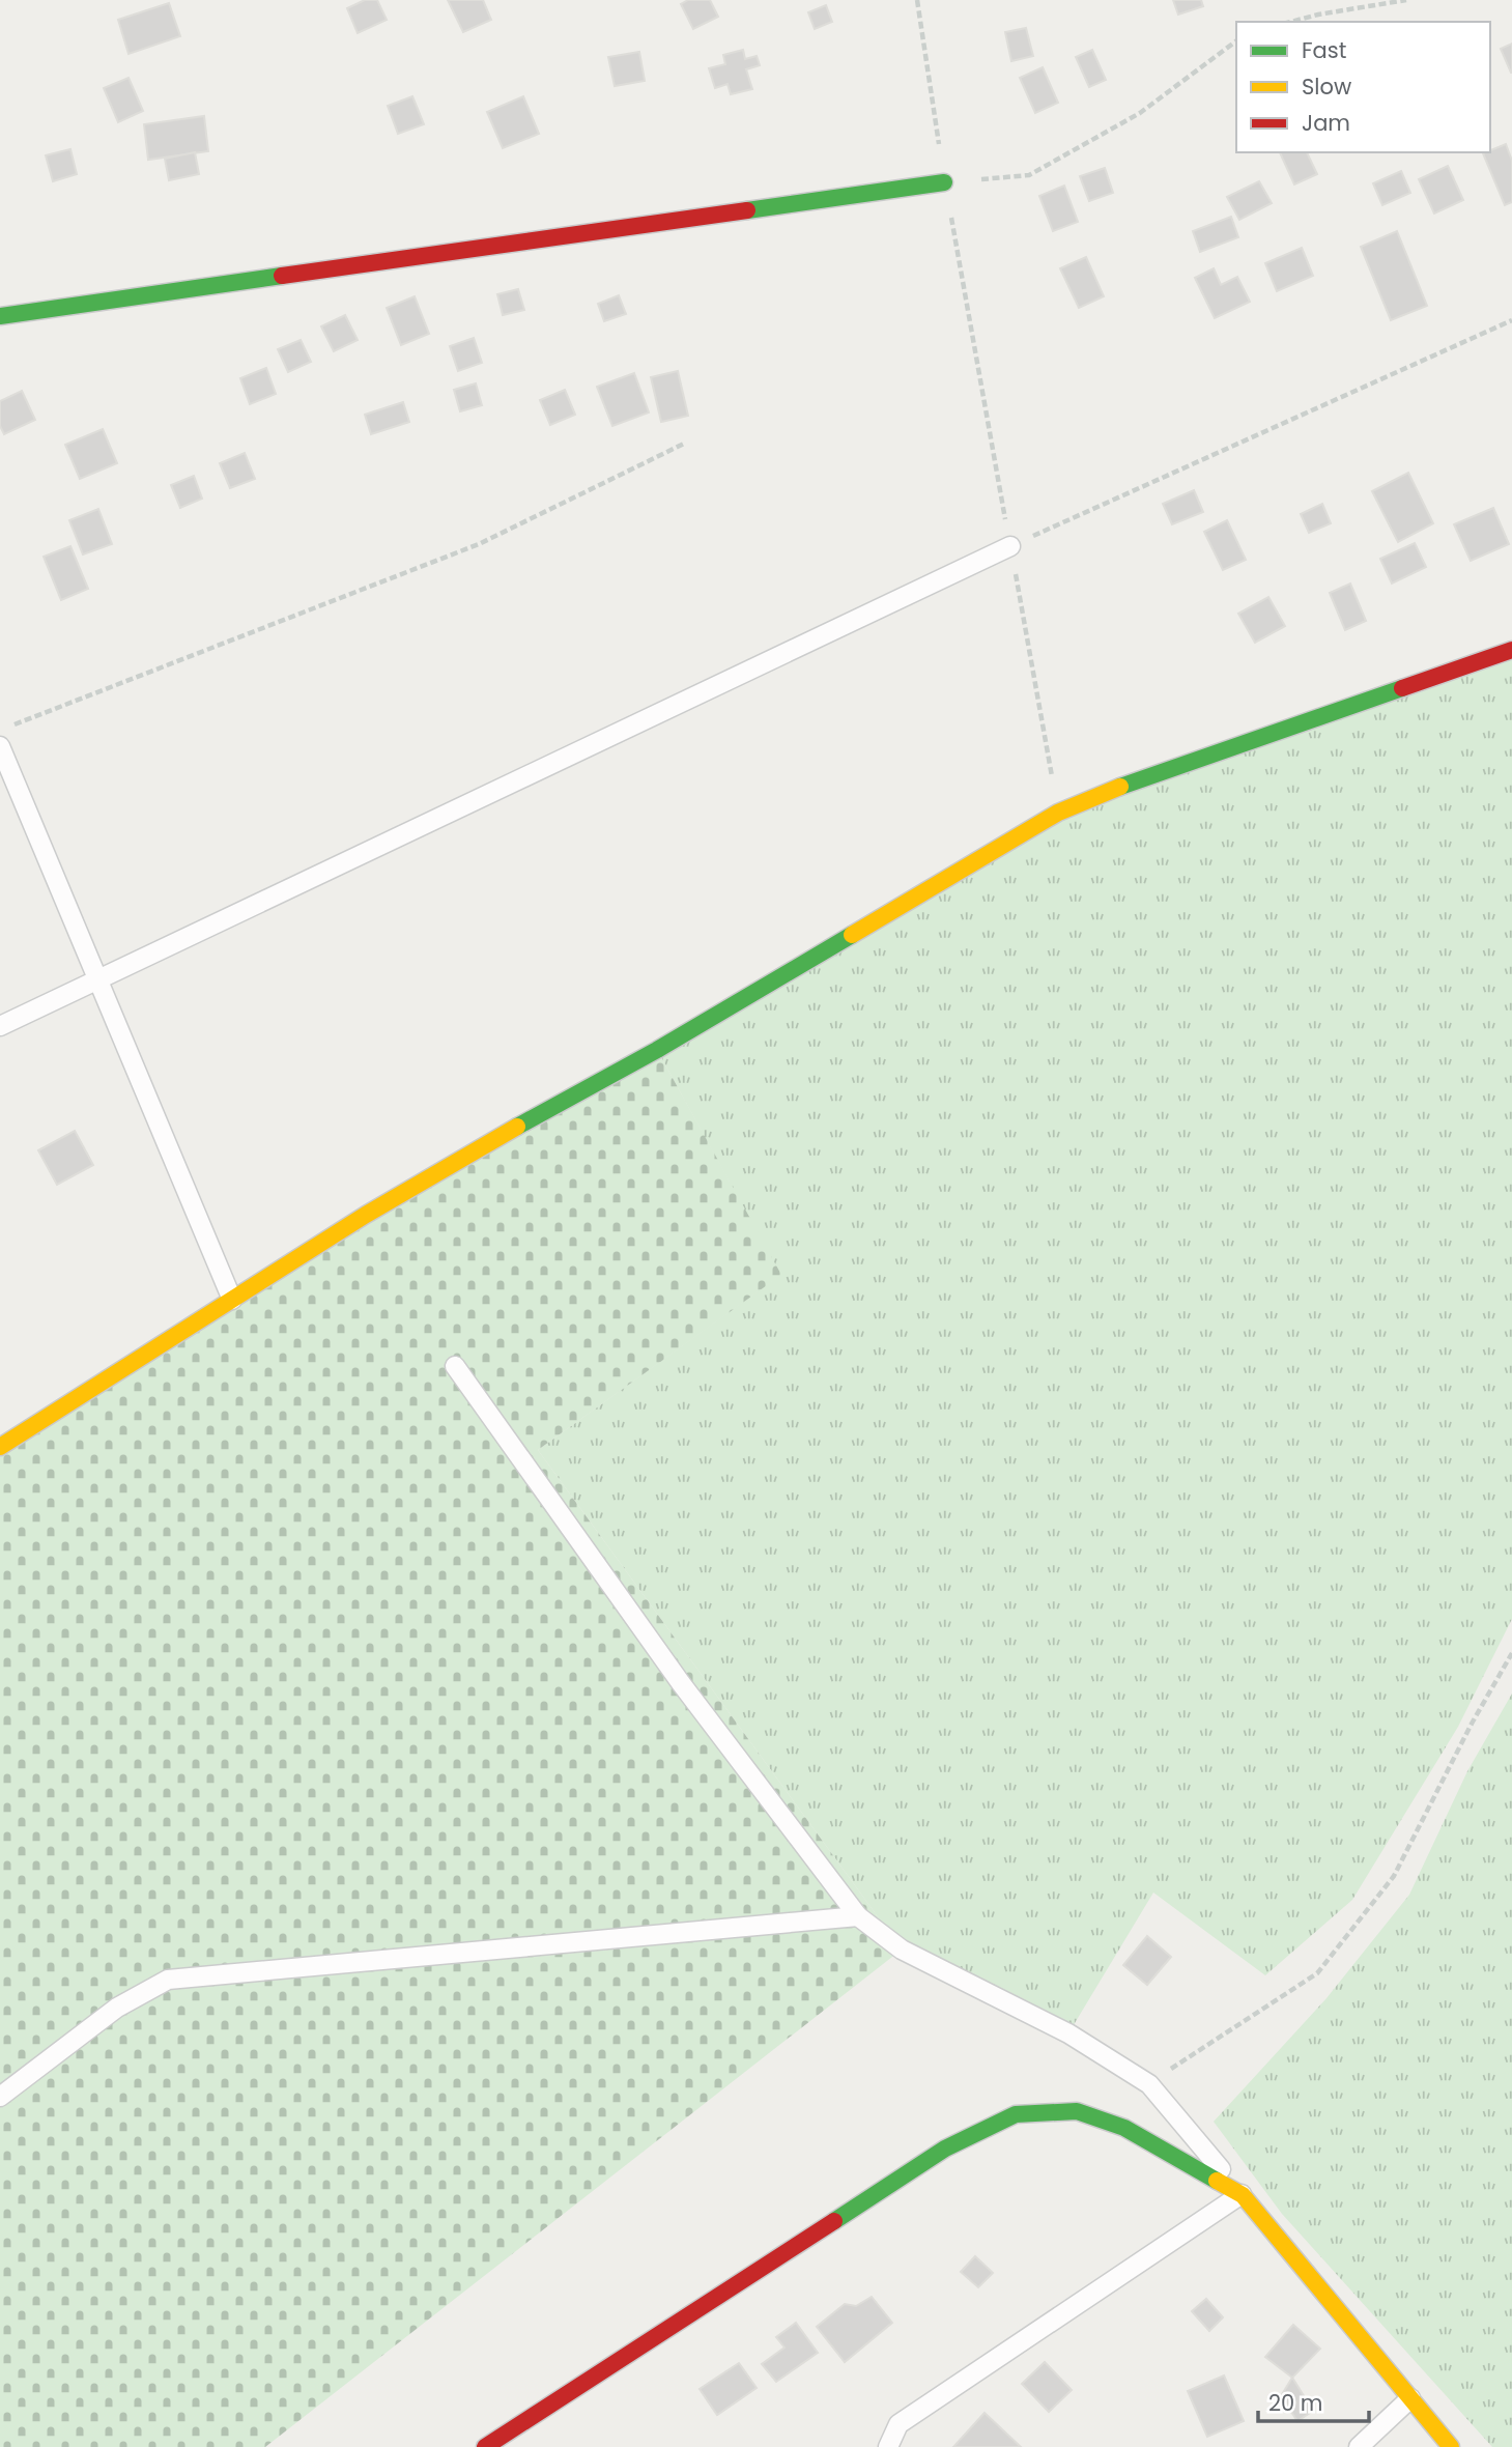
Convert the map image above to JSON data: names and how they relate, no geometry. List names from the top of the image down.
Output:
{
  "legend": ["Fast", "Slow", "Jam"],
  "scale_bar": "20 m"
}
